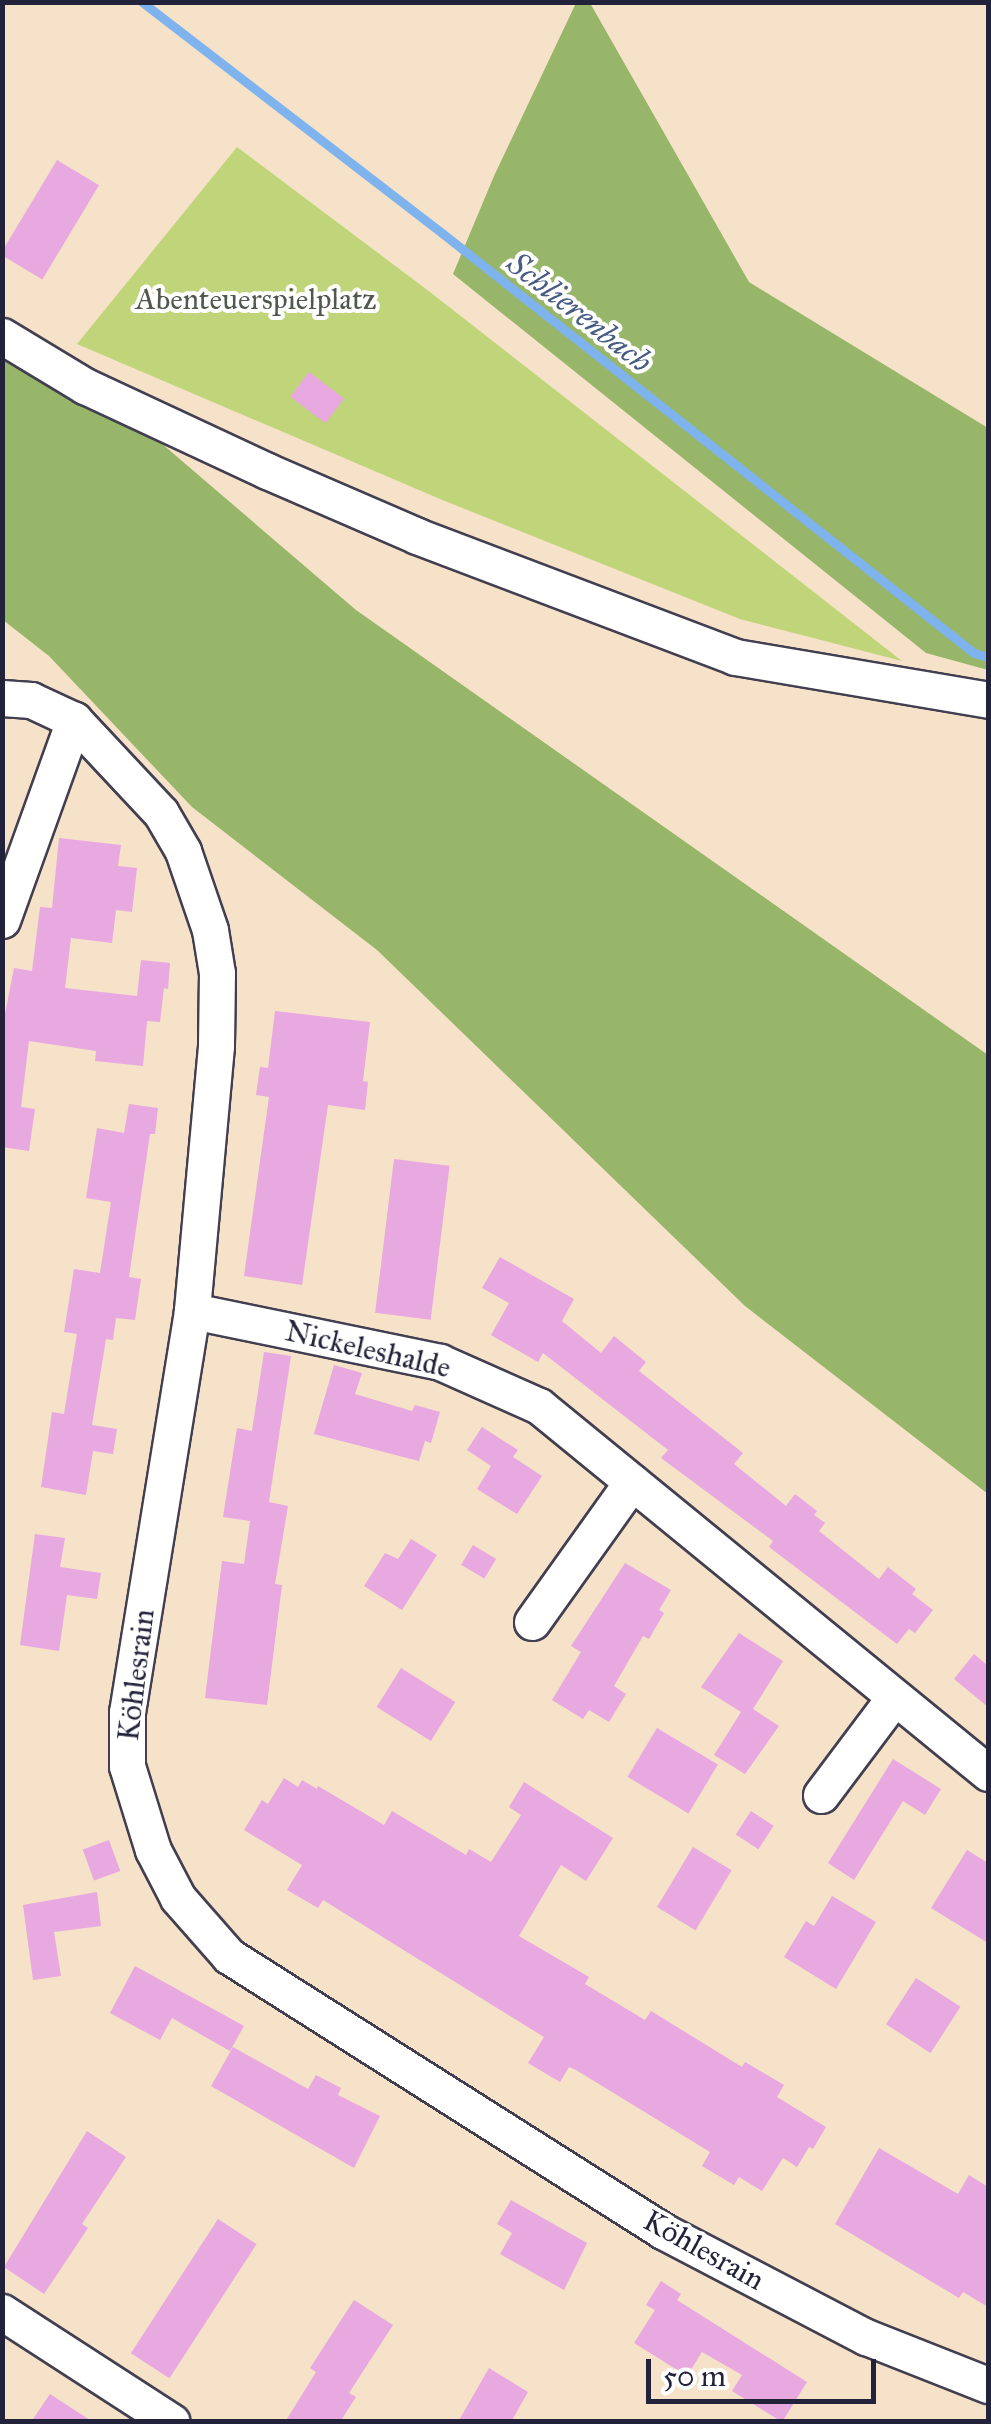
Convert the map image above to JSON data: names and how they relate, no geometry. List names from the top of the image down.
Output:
{
  "streets": {
    "street": ["Nickeleshalde", "Köhlesrain"]
  },
  "crossings": [
    ["Nickeleshalde", "Köhlesrain"]
  ],
  "water": ["Schlierenbach"],
  "parks": ["Abenteuerspielplatz"],
  "scale_bar": "50 m"
}
